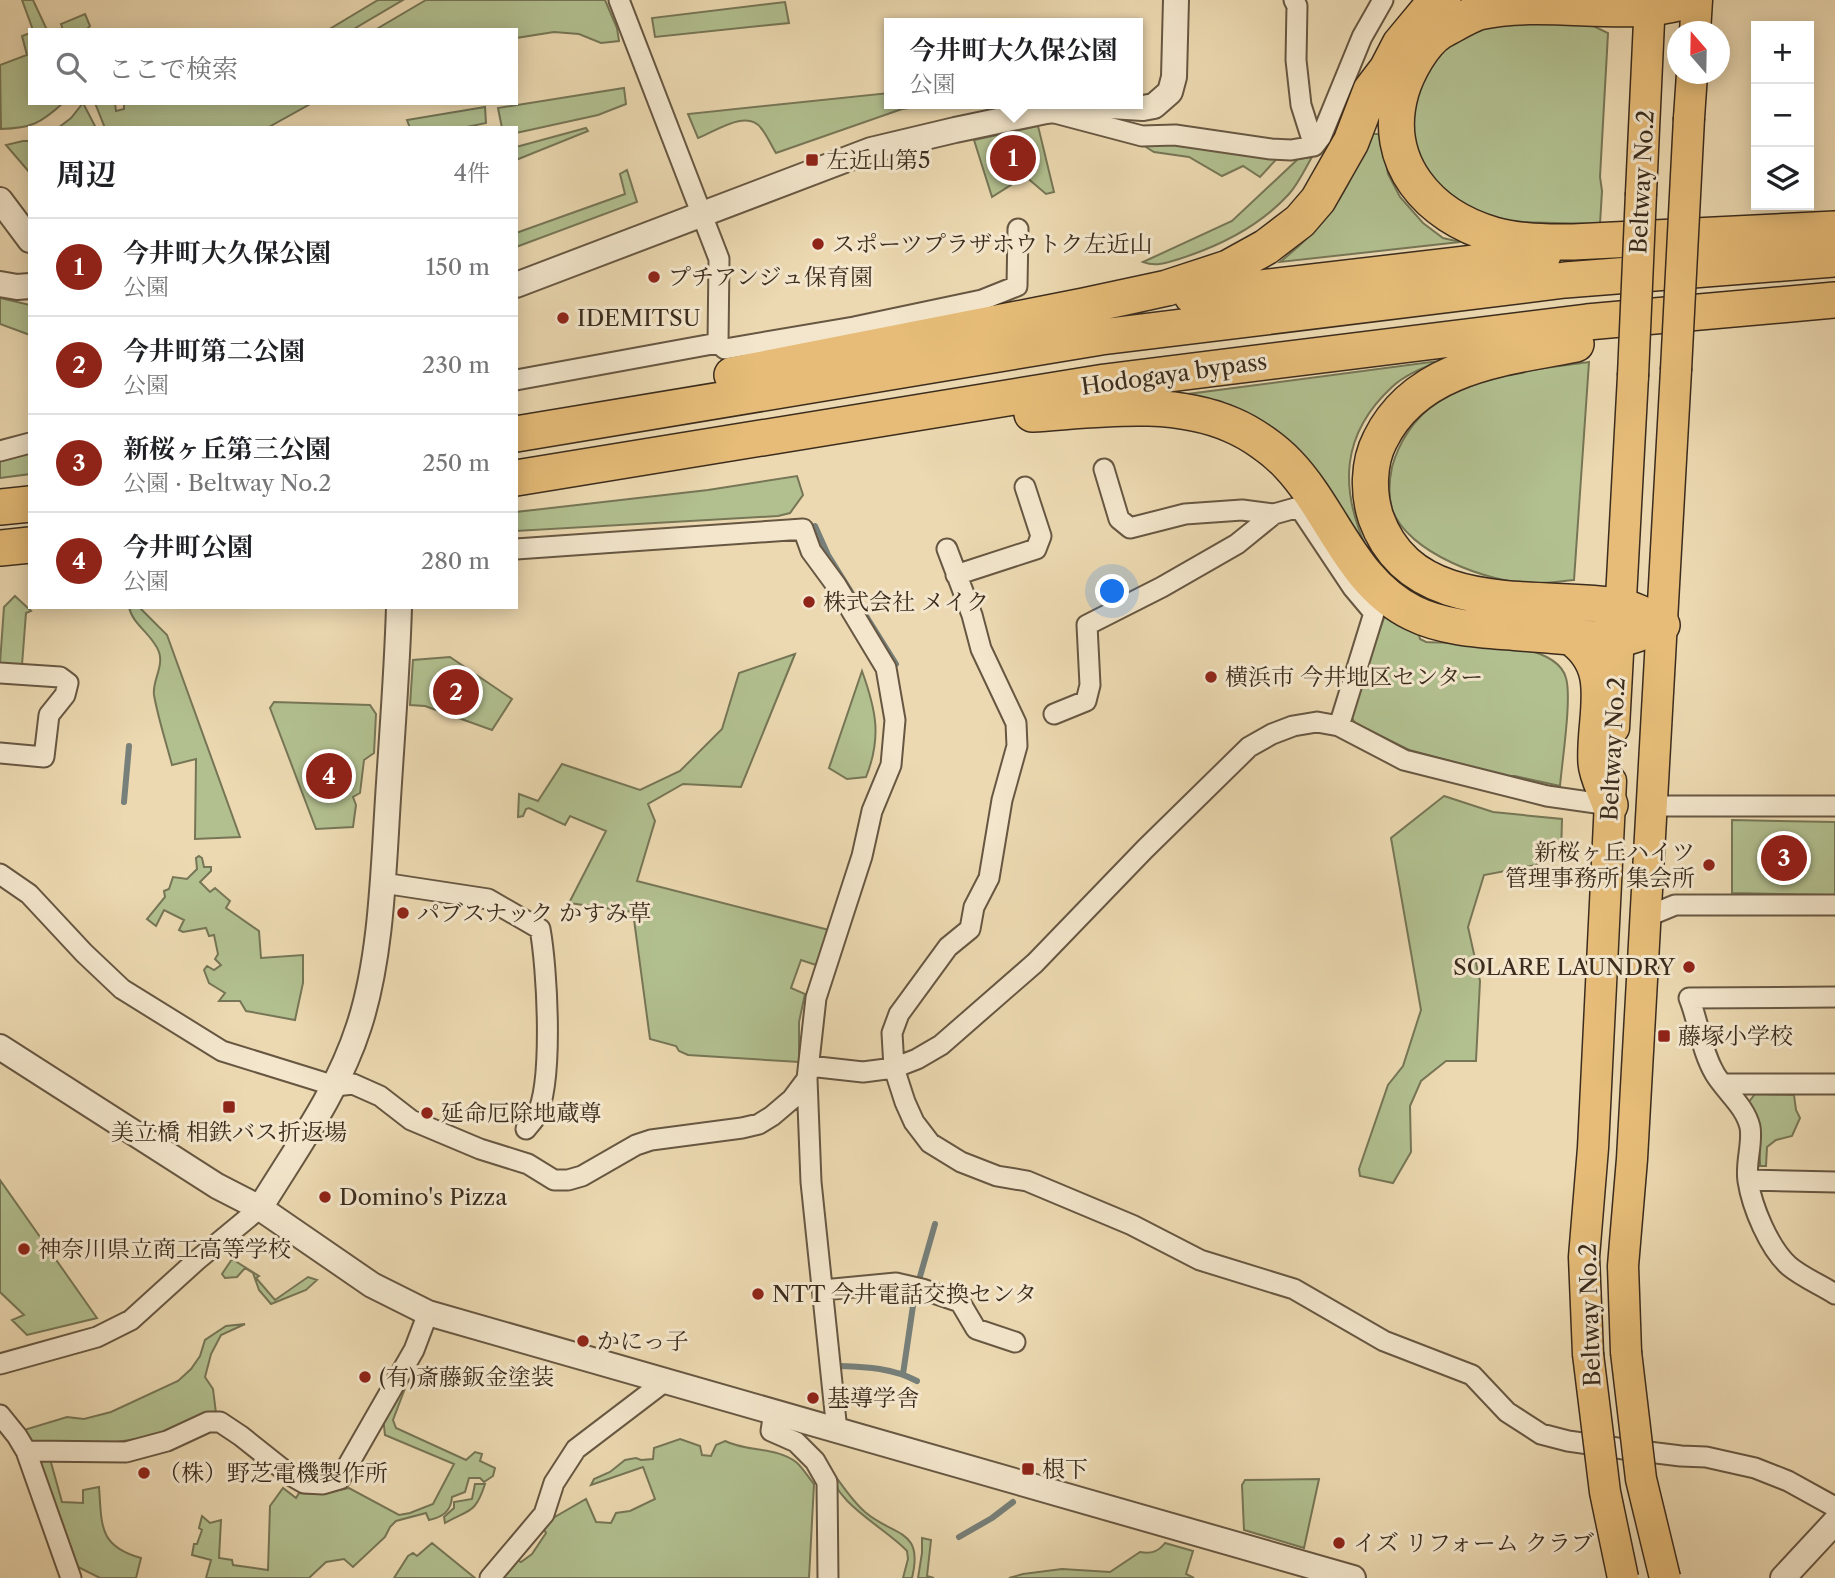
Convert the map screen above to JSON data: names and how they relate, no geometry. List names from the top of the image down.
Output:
{
  "streets": {
    "highway": ["Hodogaya bypass"],
    "main road": ["Beltway No.2"]
  },
  "places": {
    "transit": [
      "左近山第5",
      "藤塚小学校",
      "美立橋 相鉄バス折返場",
      "根下"
    ],
    "other": [
      "スポーツプラザホウトク左近山",
      "プチアンジュ保育園",
      "IDEMITSU",
      "株式会社 メイク",
      "横浜市 今井地区センター",
      "新桜ヶ丘ハイツ 管理事務所 集会所",
      "パブスナック かすみ草",
      "SOLARE LAUNDRY",
      "延命厄除地蔵尊",
      "Domino's Pizza",
      "神奈川県立商工高等学校",
      "NTT 今井電話交換センタ",
      "かにっ子",
      "(有)斎藤鈑金塗装",
      "基導学舎",
      "（株）野芝電機製作所",
      "イズ リフォーム クラブ"
    ]
  },
  "north": "top",
  "page": {
    "popup": ["今井町大久保公園", "公園"],
    "map_buttons": ["+", "−"],
    "search": "ここで検索",
    "heading": ["周辺", "4件"],
    "pins": [
      "1",
      "2",
      "4",
      "3"
    ],
    "list": [
      {
        "mark": "1",
        "name": "今井町大久保公園",
        "note": "公園",
        "value": "150 m"
      },
      {
        "mark": "2",
        "name": "今井町第二公園",
        "note": "公園",
        "value": "230 m"
      },
      {
        "mark": "3",
        "name": "新桜ヶ丘第三公園",
        "note": "公園 · Beltway No.2",
        "value": "250 m"
      },
      {
        "mark": "4",
        "name": "今井町公園",
        "note": "公園",
        "value": "280 m"
      }
    ]
  }
}
